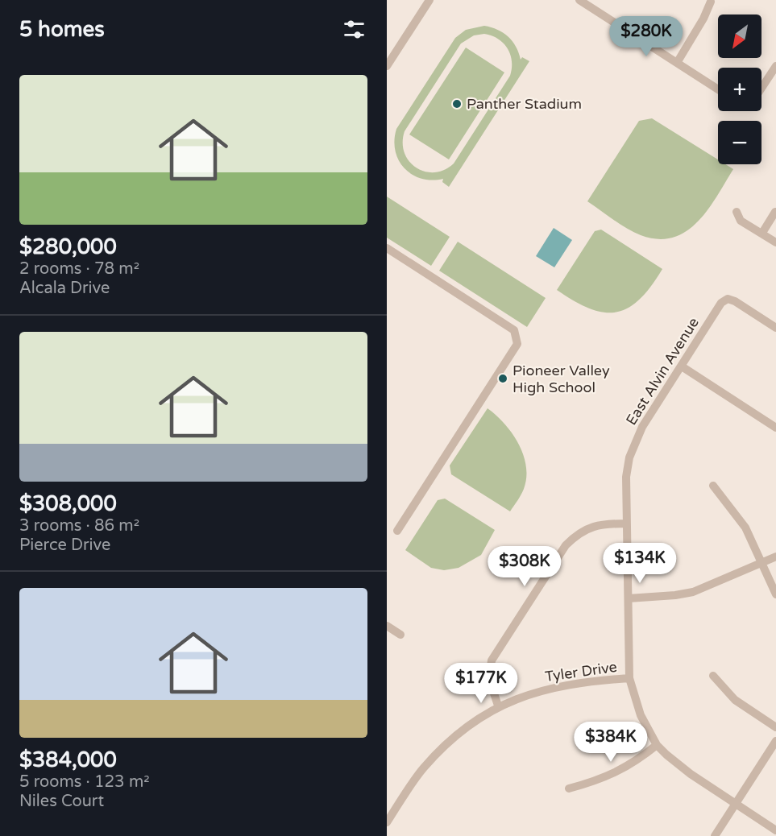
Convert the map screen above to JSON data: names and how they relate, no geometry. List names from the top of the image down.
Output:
{
  "streets": {
    "street": ["East Alvin Avenue", "Tyler Drive"]
  },
  "crossings": [
    ["East Alvin Avenue", "Tyler Drive"]
  ],
  "places": ["Panther Stadium", "Pioneer Valley High School"],
  "north": "bottom left",
  "page": {
    "heading": "5 homes",
    "map_buttons": ["+", "−"],
    "price": [
      "$280K",
      "$134K",
      "$308K",
      "$177K",
      "$384K"
    ],
    "list": [
      {
        "name": "$280,000",
        "note": "2 rooms · 78 m² · Alcala Drive"
      },
      {
        "name": "$308,000",
        "note": "3 rooms · 86 m² · Pierce Drive"
      },
      {
        "name": "$384,000",
        "note": "5 rooms · 123 m² · Niles Court"
      }
    ]
  }
}
